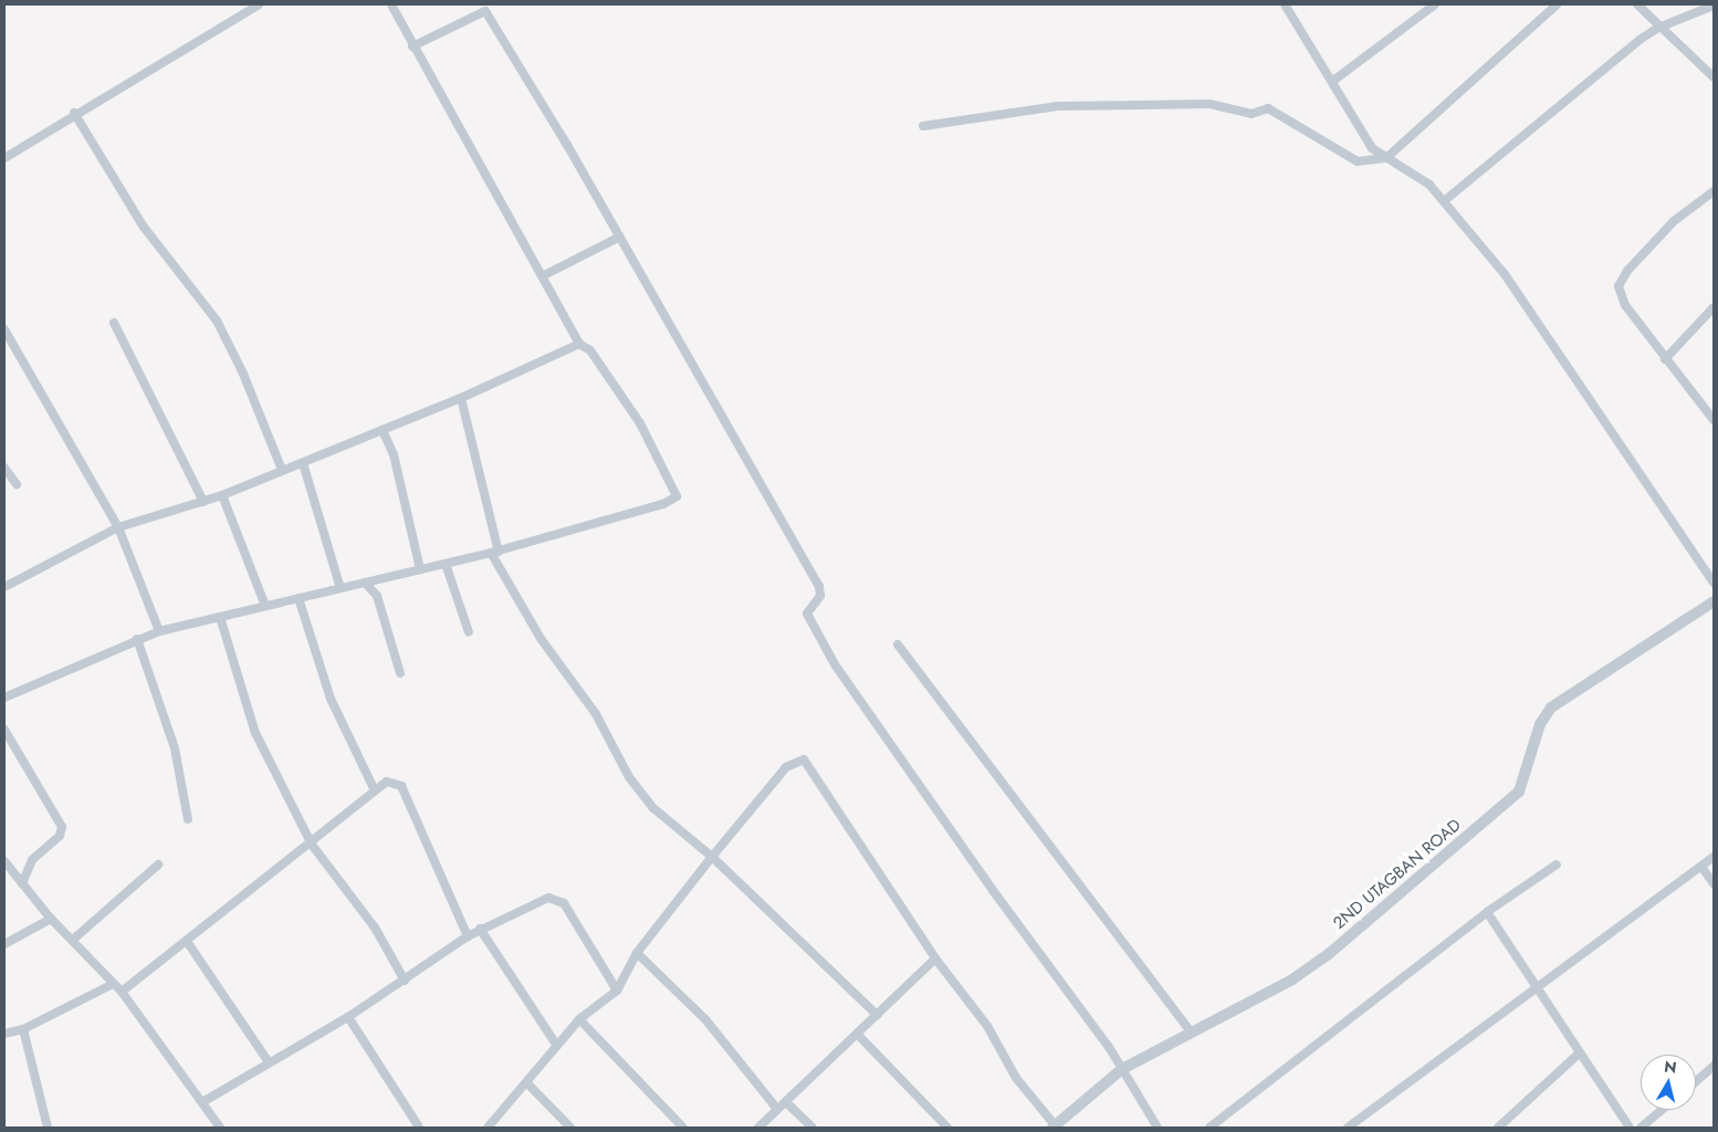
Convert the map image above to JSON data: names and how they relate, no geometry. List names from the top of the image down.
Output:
{
  "streets": {
    "street": ["2ND UTAGBAN ROAD"]
  },
  "north": "top"
}
